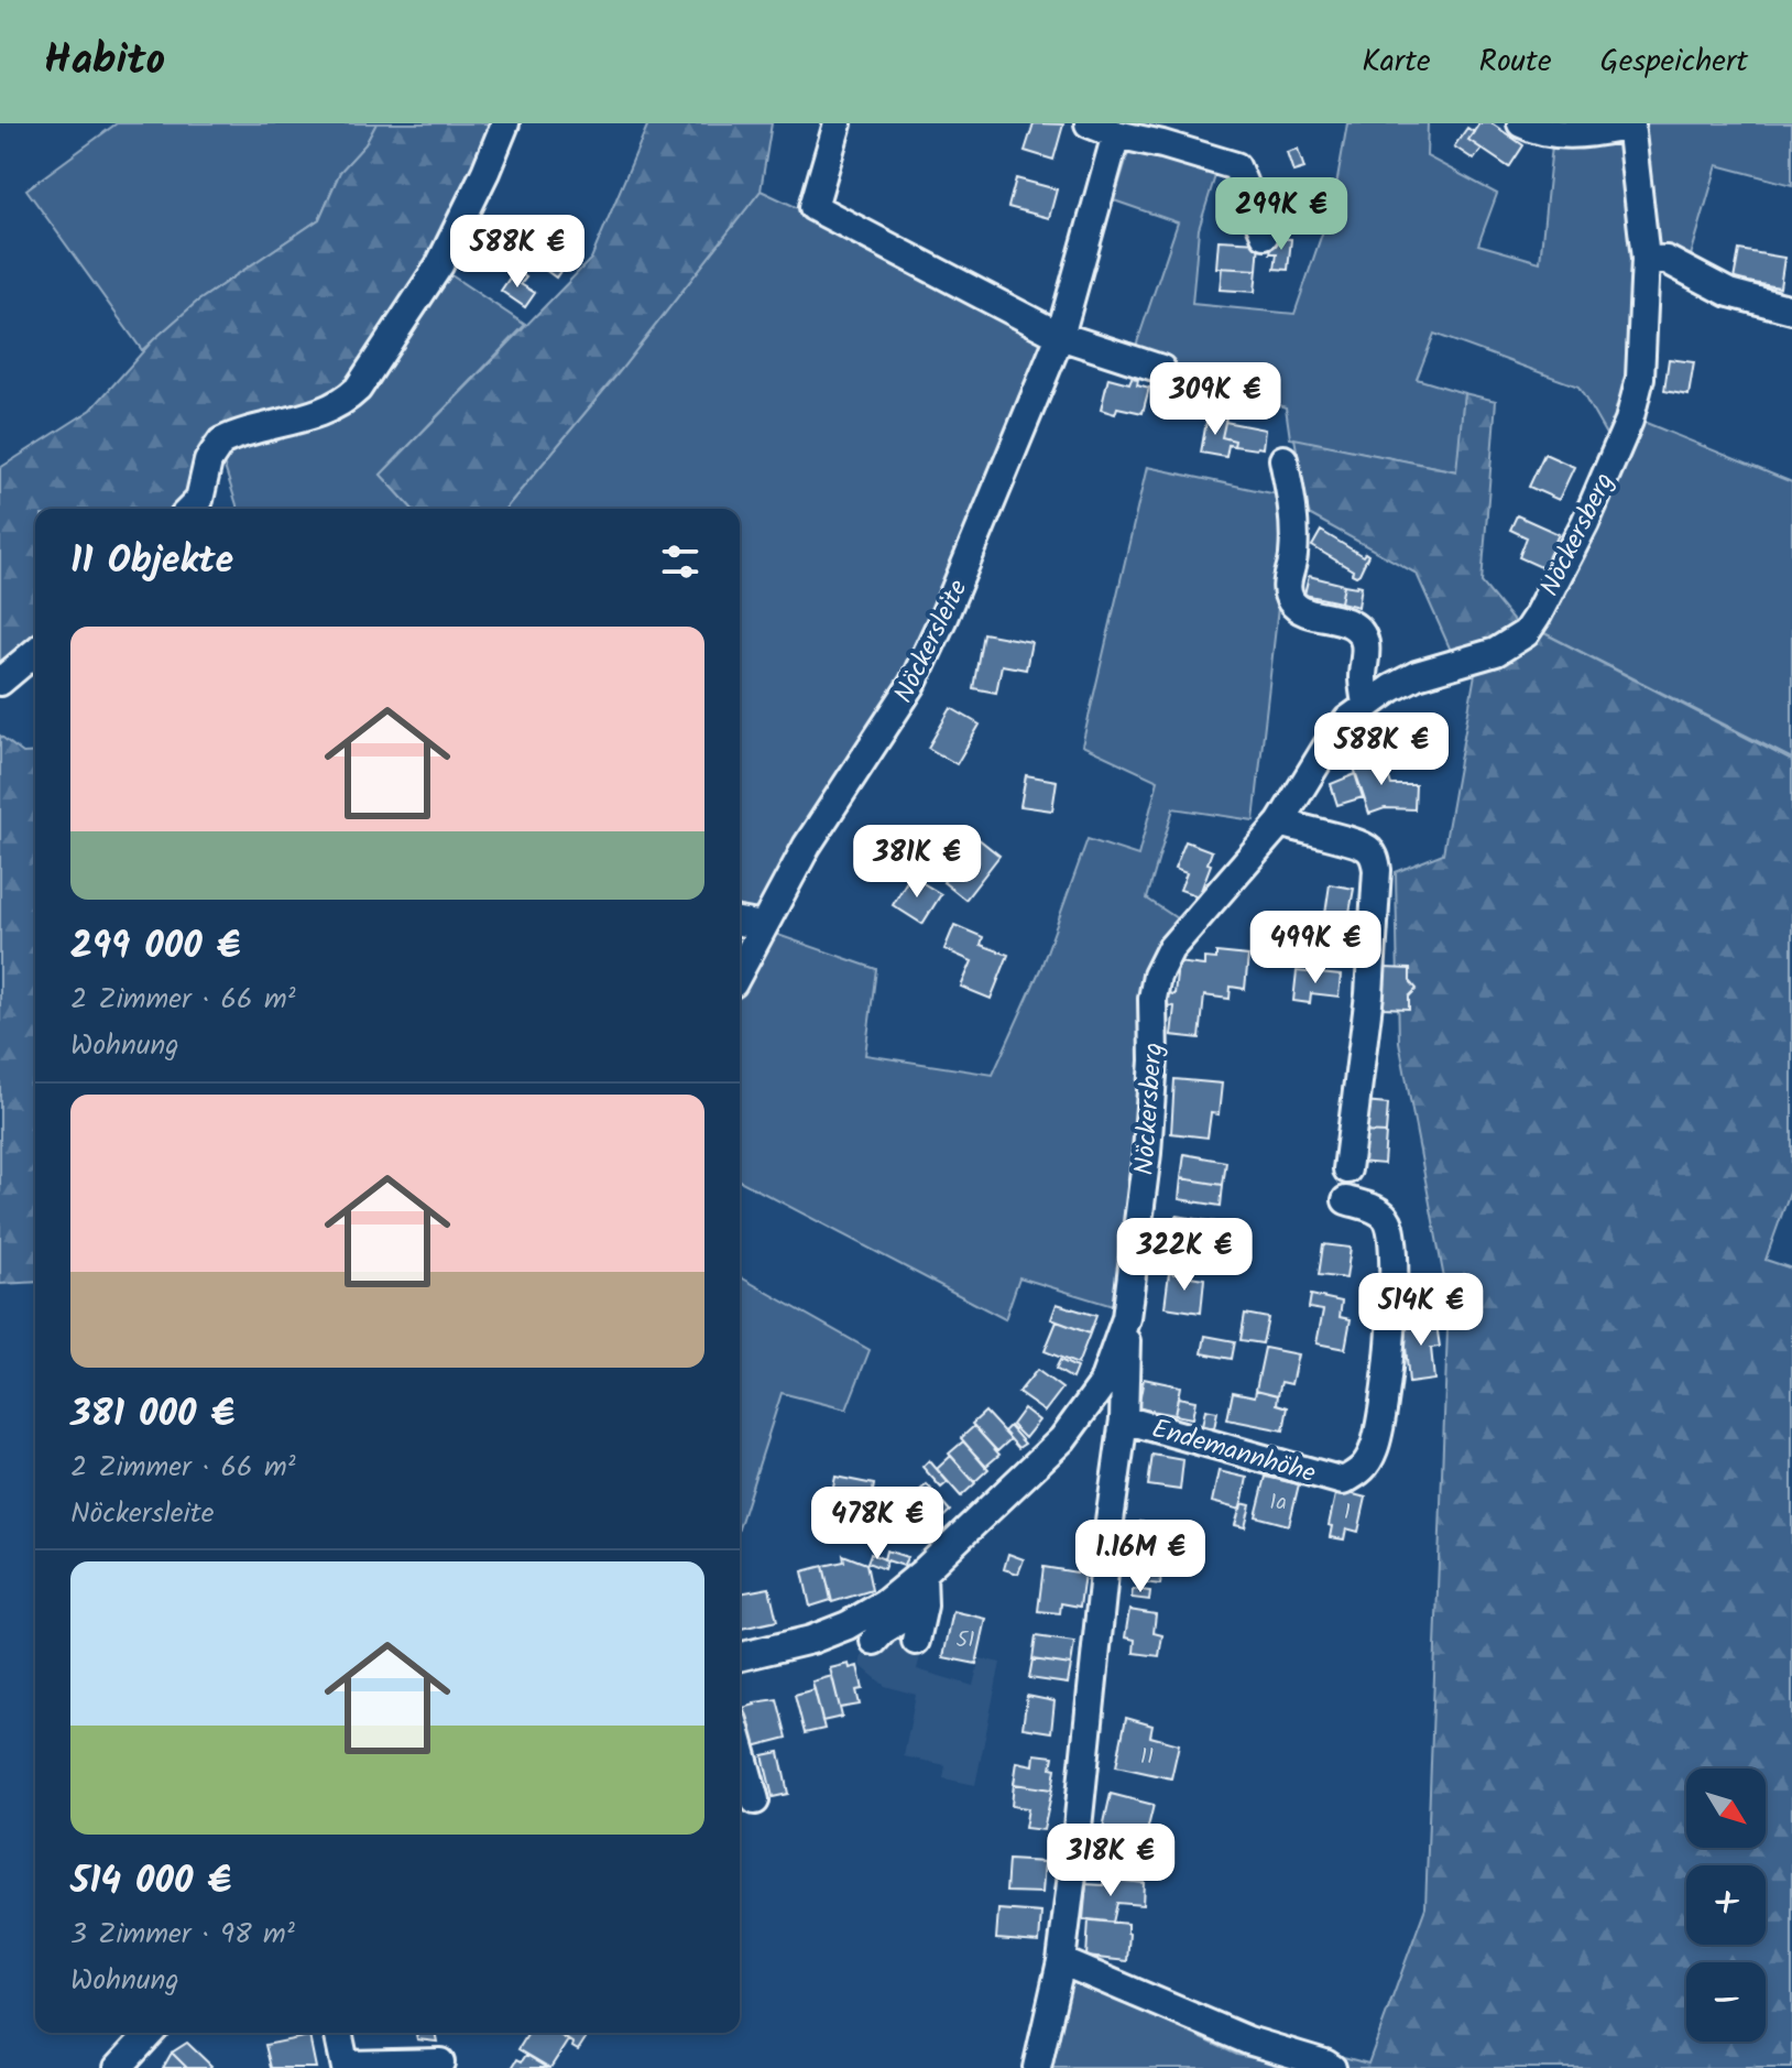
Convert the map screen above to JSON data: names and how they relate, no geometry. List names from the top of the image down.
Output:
{
  "streets": {
    "street": ["Nöckersberg", "Nöckersleite", "Endemannhöhe"]
  },
  "crossings": [
    ["Nöckersberg", "Endemannhöhe"]
  ],
  "house_numbers": [
    "1a",
    "1",
    "51",
    "11"
  ],
  "north": "bottom right",
  "page": {
    "header": "Habito",
    "nav": ["Karte", "Route", "Gespeichert"],
    "price": [
      "299K €",
      "588K €",
      "309K €",
      "588K €",
      "381K €",
      "499K €",
      "322K €",
      "514K €",
      "478K €",
      "1.16M €",
      "318K €"
    ],
    "heading": "11 Objekte",
    "list": [
      {
        "name": "299 000 €",
        "note": "2 Zimmer · 66 m² · Wohnung"
      },
      {
        "name": "381 000 €",
        "note": "2 Zimmer · 66 m² · Nöckersleite"
      },
      {
        "name": "514 000 €",
        "note": "3 Zimmer · 98 m² · Wohnung"
      }
    ],
    "map_buttons": ["+", "−"]
  }
}
